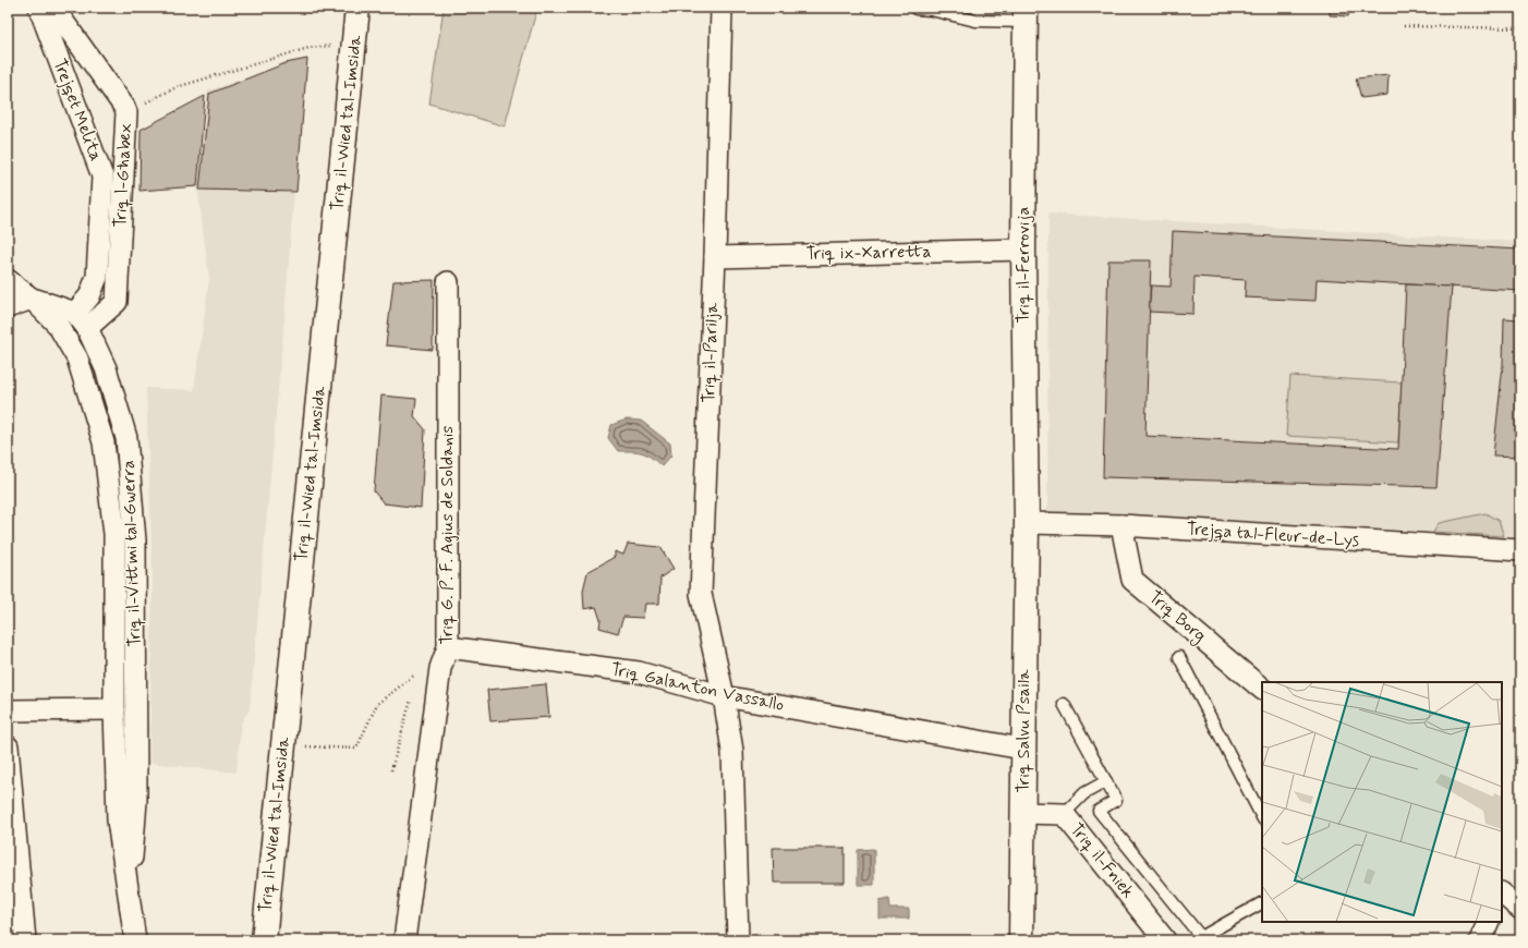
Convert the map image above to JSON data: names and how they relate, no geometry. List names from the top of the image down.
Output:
{
  "streets": {
    "main road": ["Triq il-Wied tal-Imsida", "Triq il-Ferrovija", "Triq Salvu Psaila"],
    "street": [
      "Trejqet Melita",
      "Triq l-Għabex",
      "Triq ix-Xarretta",
      "Triq il-Parilja",
      "Triq G. P. F. Agius de Soldanis",
      "Trejqa tal-Fleur-de-Lys",
      "Triq il-Vittmi tal-Gwerra",
      "Triq Borg",
      "Triq Galanton Vassallo",
      "Triq il-Fniek"
    ]
  },
  "crossings": [
    ["Trejqet Melita", "Triq l-Għabex"],
    ["Trejqet Melita", "Triq il-Vittmi tal-Gwerra"],
    ["Triq l-Għabex", "Triq il-Vittmi tal-Gwerra"],
    ["Triq ix-Xarretta", "Triq il-Ferrovija"],
    ["Triq ix-Xarretta", "Triq il-Parilja"],
    ["Triq il-Ferrovija", "Trejqa tal-Fleur-de-Lys"],
    ["Triq il-Ferrovija", "Triq Salvu Psaila"],
    ["Triq il-Parilja", "Triq Galanton Vassallo"],
    ["Triq G. P. F. Agius de Soldanis", "Triq Galanton Vassallo"],
    ["Trejqa tal-Fleur-de-Lys", "Triq Borg"],
    ["Trejqa tal-Fleur-de-Lys", "Triq Salvu Psaila"],
    ["Triq Galanton Vassallo", "Triq Salvu Psaila"],
    ["Triq Salvu Psaila", "Triq il-Fniek"]
  ]
}
